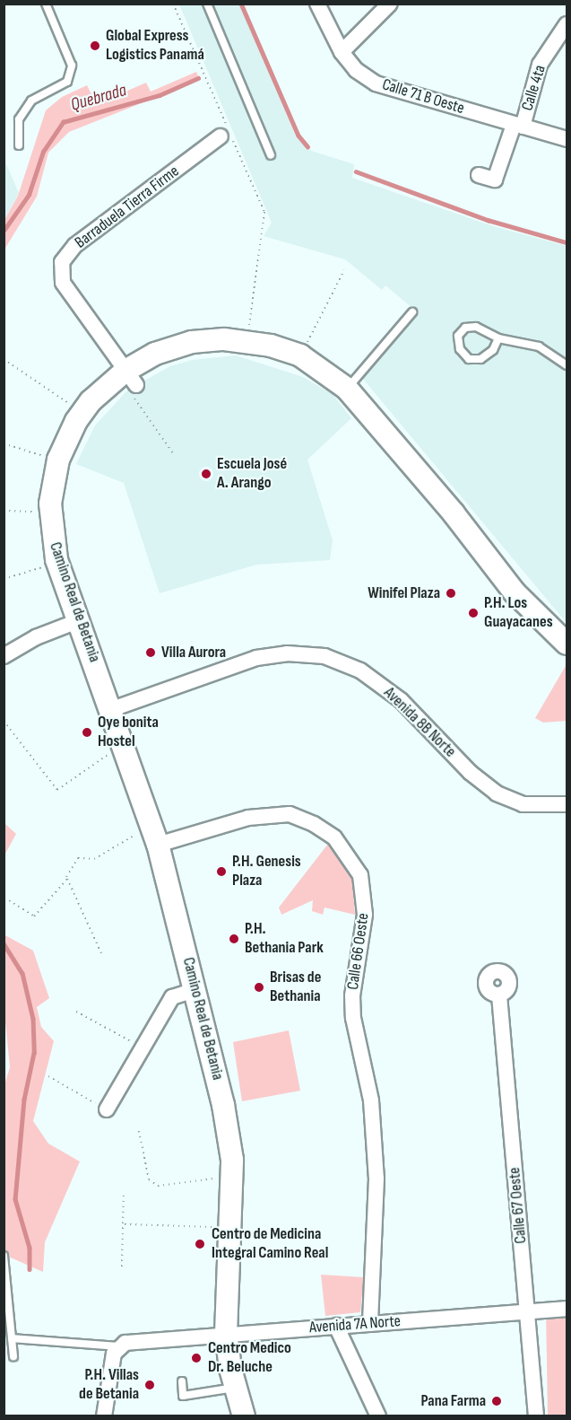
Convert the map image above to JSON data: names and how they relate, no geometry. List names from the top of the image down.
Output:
{
  "streets": {
    "street": [
      "Calle 4ta",
      "Calle 71 B Oeste",
      "Barraduela Tierra Firme",
      "Camino Real de Betania",
      "Avenida 8B Norte",
      "Calle 66 Oeste",
      "Calle 67 Oeste",
      "Avenida 7A Norte"
    ]
  },
  "crossings": [
    ["Calle 4ta", "Calle 71 B Oeste"],
    ["Barraduela Tierra Firme", "Camino Real de Betania"],
    ["Camino Real de Betania", "Avenida 8B Norte"],
    ["Camino Real de Betania", "Calle 66 Oeste"],
    ["Camino Real de Betania", "Avenida 7A Norte"],
    ["Calle 66 Oeste", "Avenida 7A Norte"],
    ["Calle 67 Oeste", "Avenida 7A Norte"]
  ],
  "water": ["Quebrada"],
  "places": [
    "Global Express Logistics Panamá",
    "Escuela José A. Arango",
    "Winifel Plaza",
    "P.H. Los Guayacanes",
    "Villa Aurora",
    "Oye bonita Hostel",
    "P.H. Genesis Plaza",
    "P.H. Bethania Park",
    "Brisas de Bethania",
    "Centro de Medicina Integral Camino Real",
    "Centro Medico Dr. Beluche",
    "P.H. Villas de Betania",
    "Pana Farma"
  ]
}
